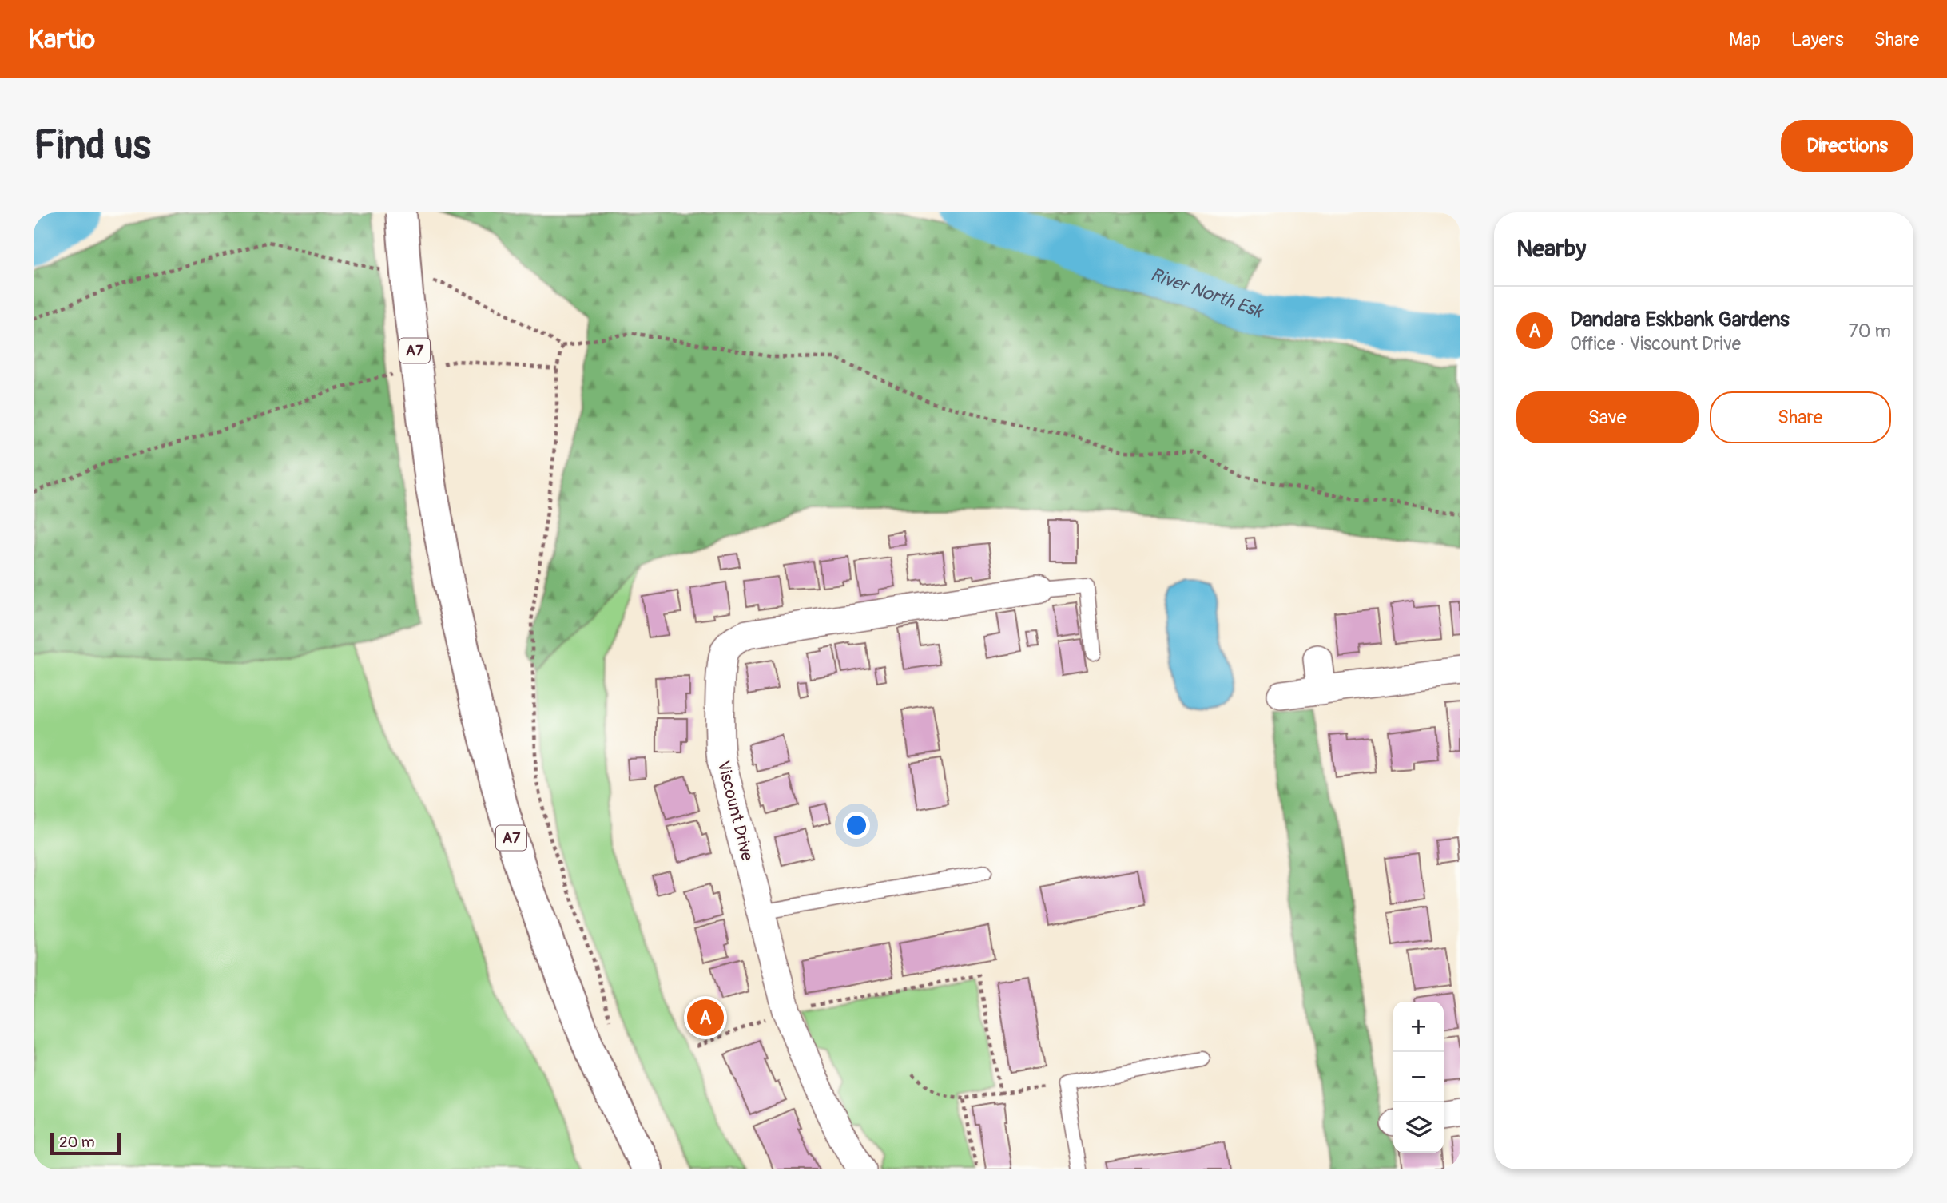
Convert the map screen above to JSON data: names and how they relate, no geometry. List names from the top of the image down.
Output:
{
  "streets": {
    "main road": ["A7"],
    "street": ["Viscount Drive"]
  },
  "water": ["River North Esk"],
  "scale_bar": "20 m",
  "page": {
    "header": "Kartio",
    "nav": ["Map", "Layers", "Share"],
    "buttons": [
      "Directions",
      ["Save", "Share"]
    ],
    "title": "Find us",
    "heading": "Nearby",
    "list": [
      {
        "mark": "A",
        "name": "Dandara Eskbank Gardens",
        "note": "Office · Viscount Drive",
        "value": "70 m"
      }
    ],
    "pins": "A",
    "map_buttons": ["+", "−"],
    "scale": "20 m"
  }
}
